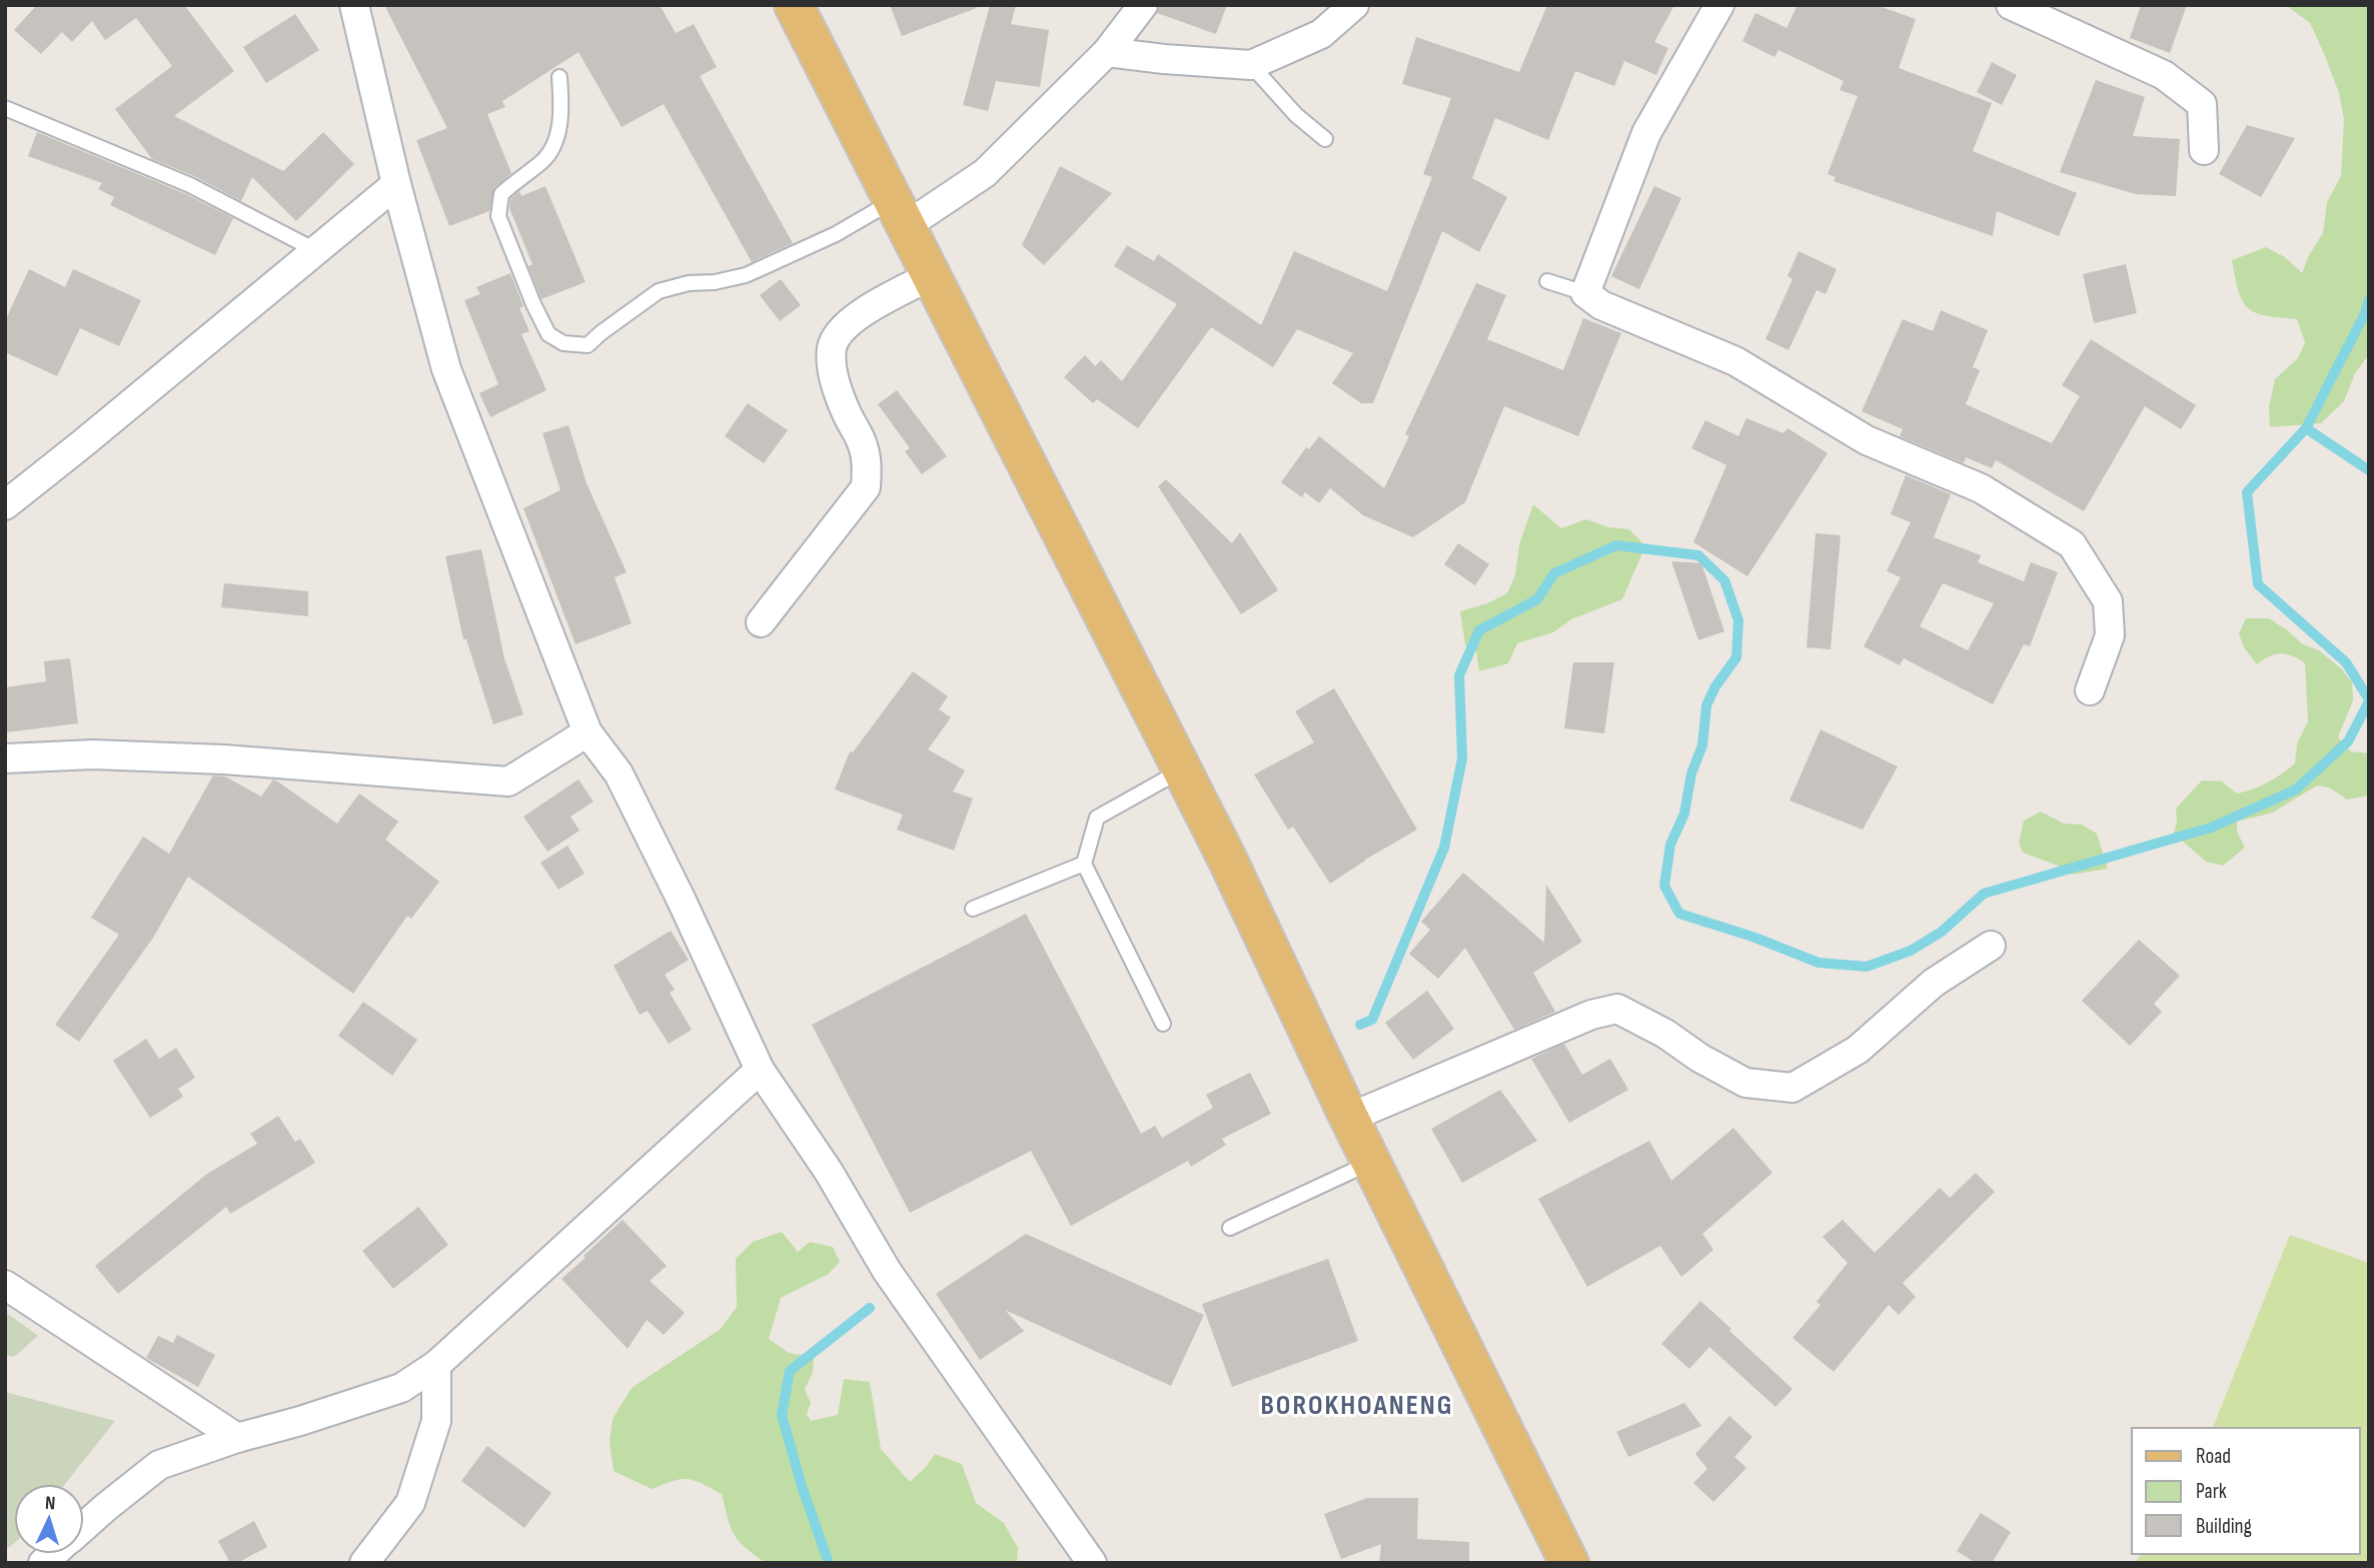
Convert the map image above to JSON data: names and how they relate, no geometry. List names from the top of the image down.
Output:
{
  "districts": ["BOROKHOANENG"],
  "legend": ["Road", "Park", "Building"],
  "north": "top"
}
